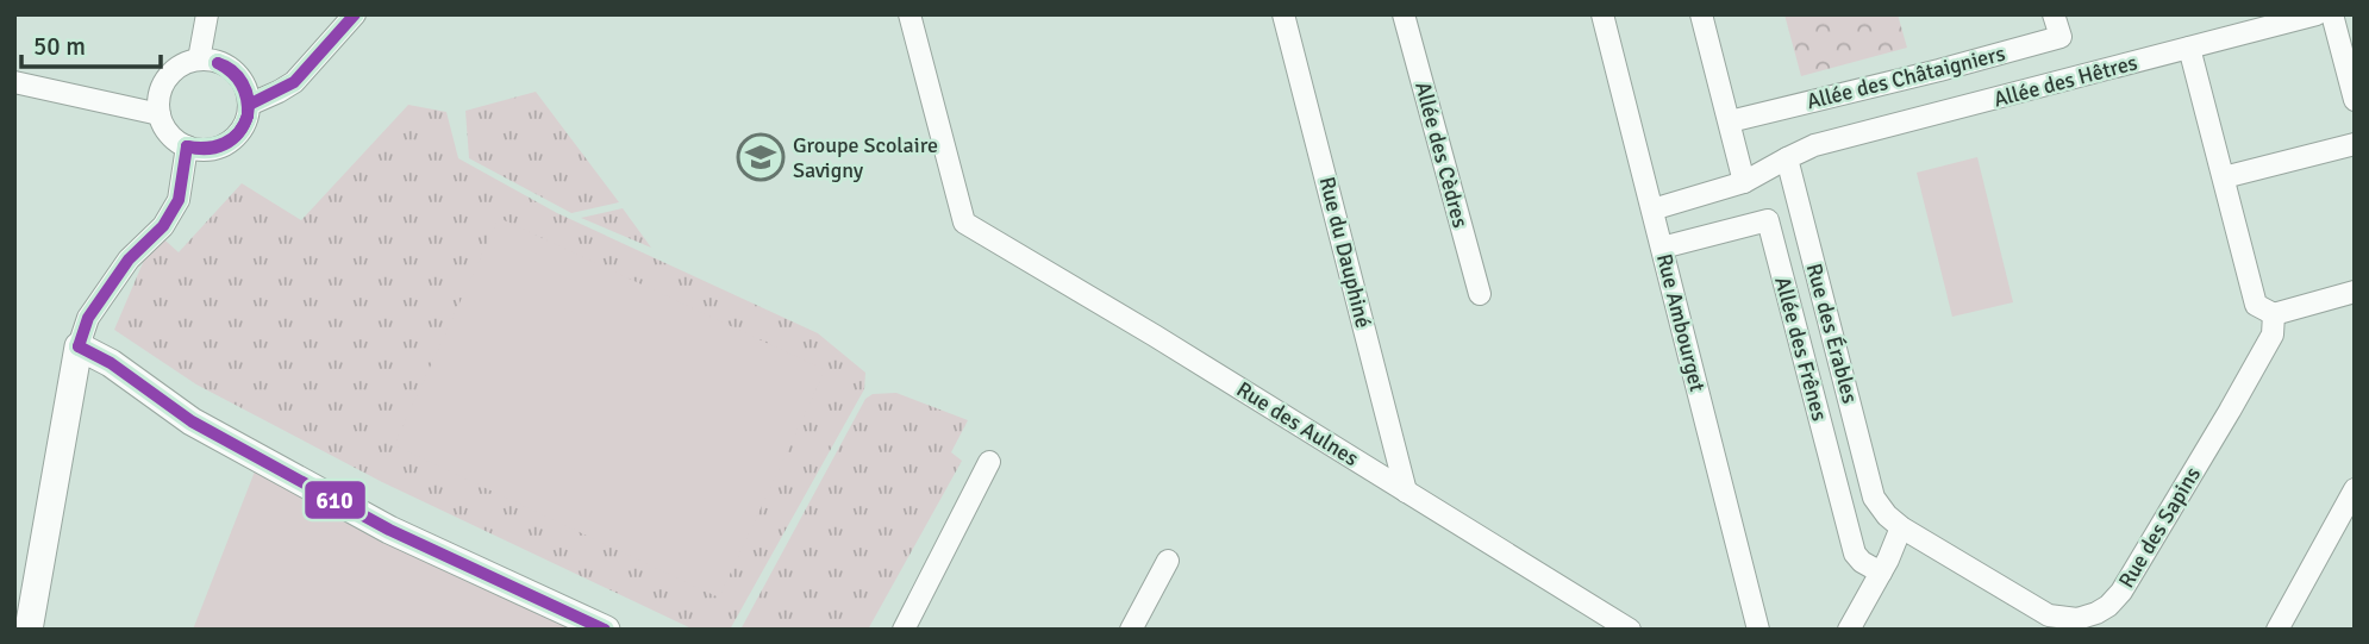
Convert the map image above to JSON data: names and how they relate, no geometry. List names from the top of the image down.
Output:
{
  "streets": {
    "street": [
      "Allée des Châtaigniers",
      "Allée des Hêtres",
      "Allée des Cèdres",
      "Rue du Dauphiné",
      "Rue Ambourget",
      "Rue des Érables",
      "Allée des Frênes",
      "Rue des Aulnes",
      "Rue des Sapins"
    ]
  },
  "crossings": [
    ["Allée des Hêtres", "Rue des Érables"],
    ["Rue du Dauphiné", "Rue des Aulnes"],
    ["Rue Ambourget", "Allée des Frênes"],
    ["Rue des Érables", "Rue des Sapins"]
  ],
  "places": {
    "school or university": ["Groupe Scolaire Savigny"]
  },
  "lines": ["transit line 610"],
  "scale_bar": "50 m"
}
